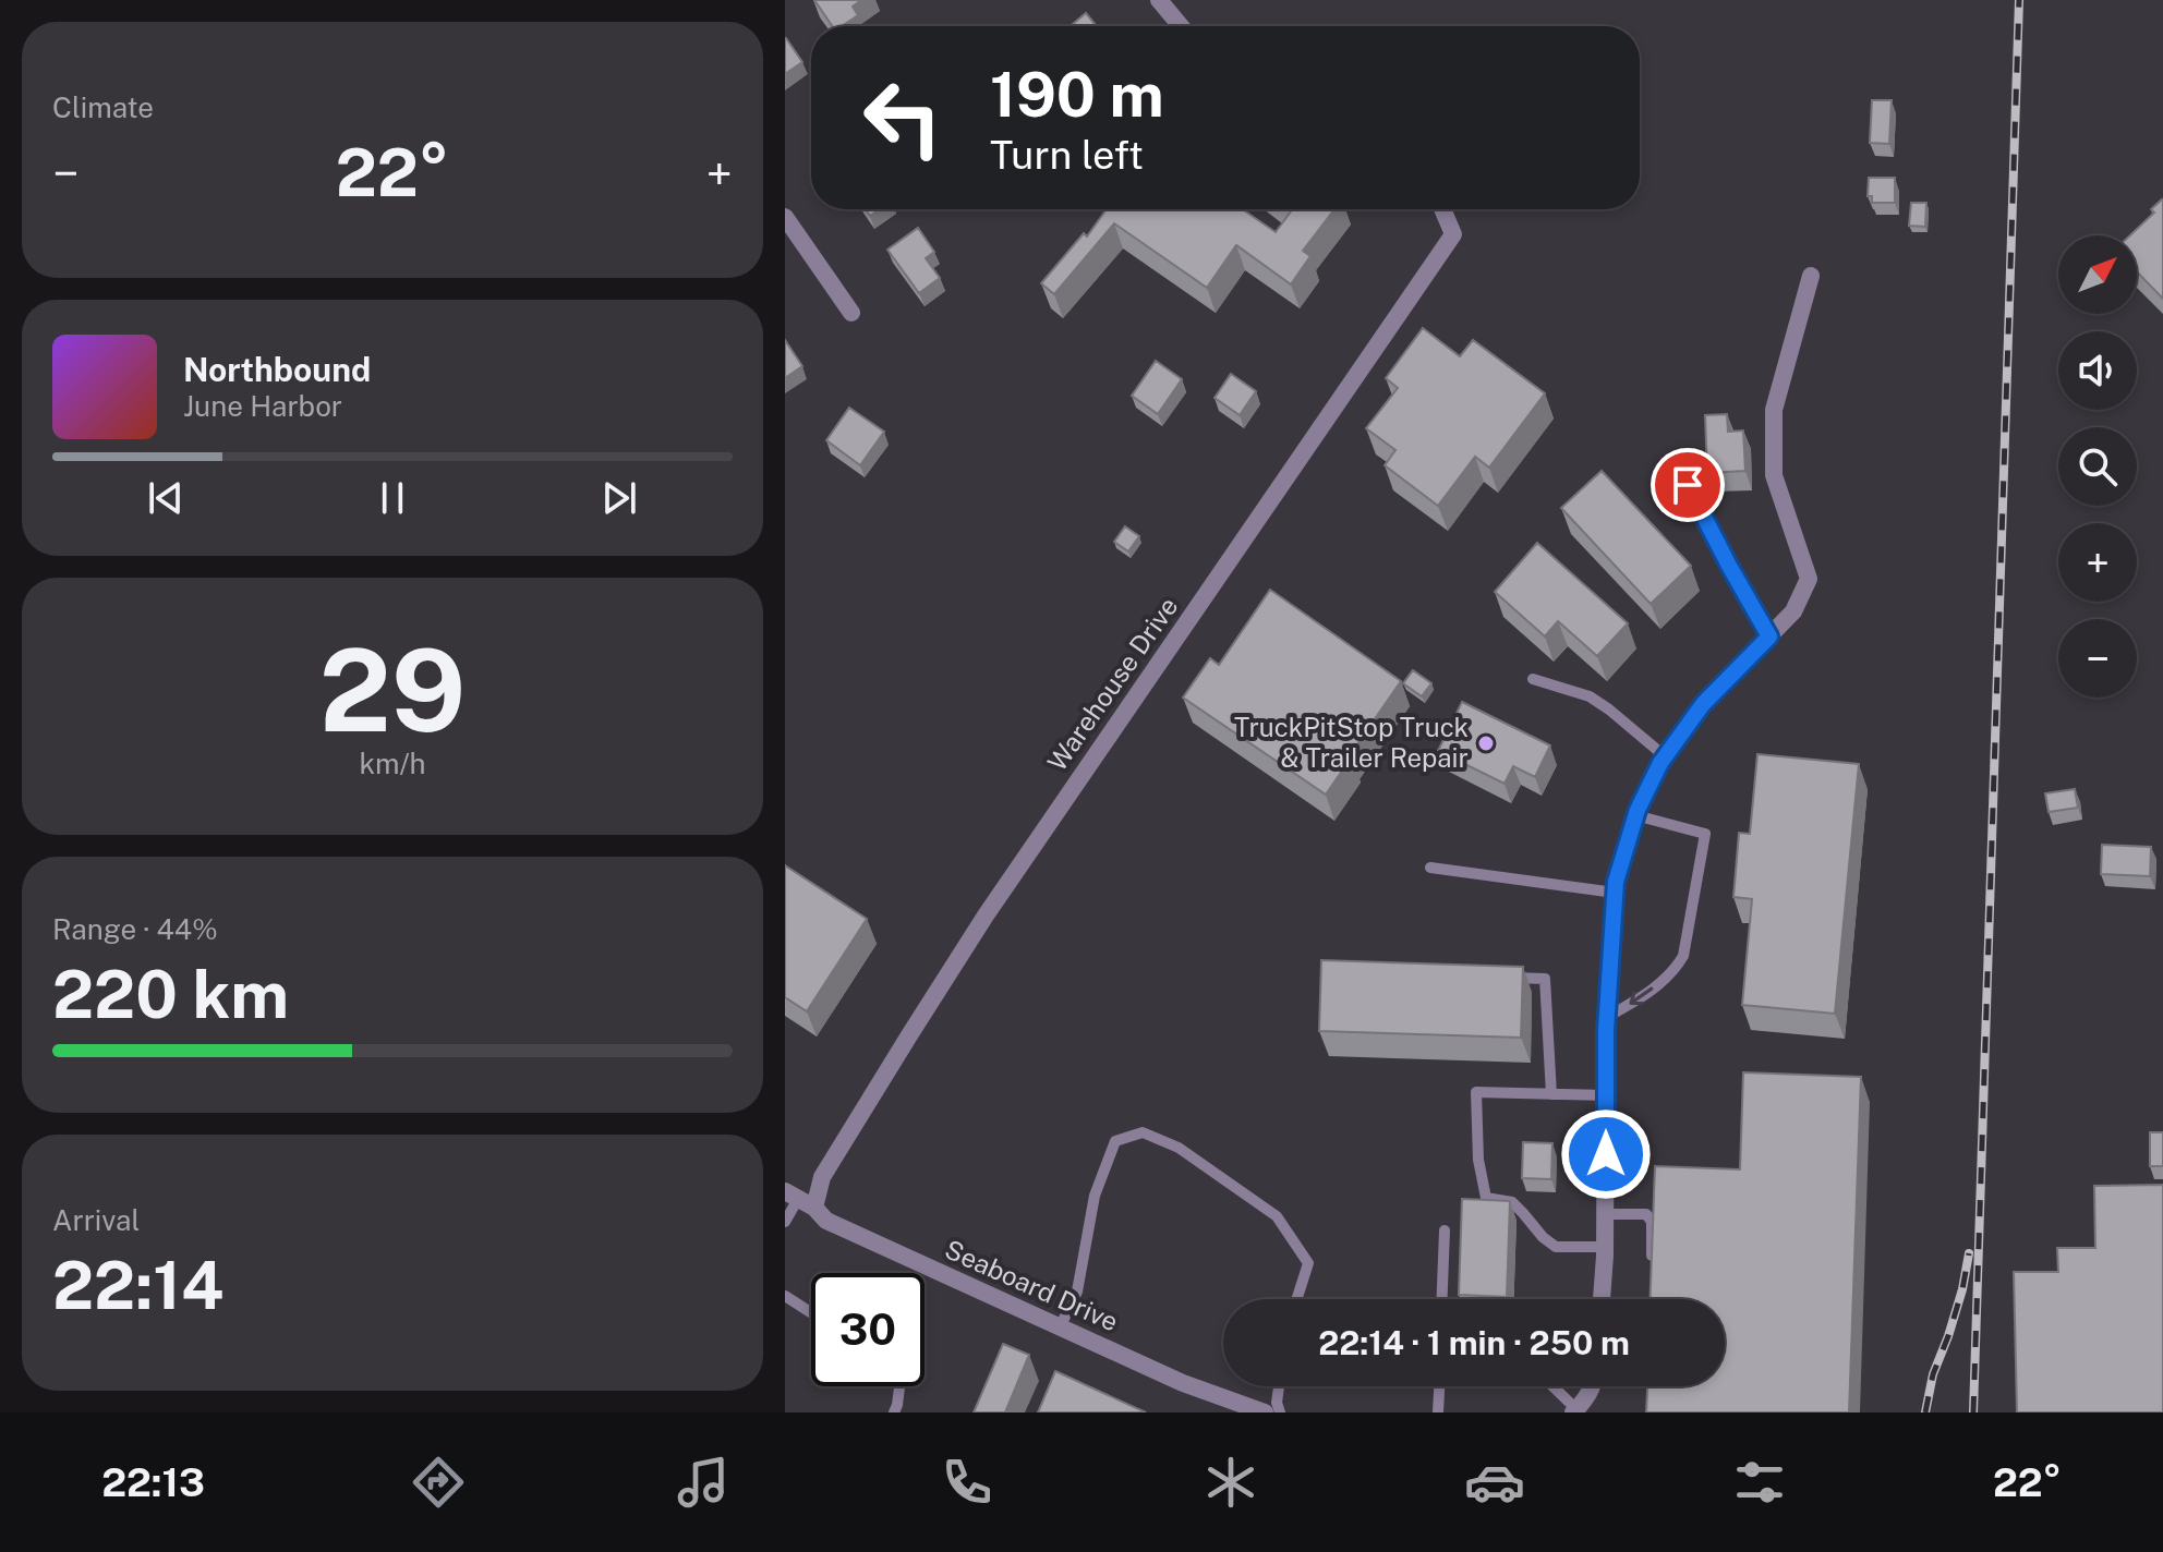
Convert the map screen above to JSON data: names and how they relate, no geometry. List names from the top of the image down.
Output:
{
  "streets": {
    "street": ["Warehouse Drive", "Seaboard Drive"]
  },
  "crossings": [
    ["Warehouse Drive", "Seaboard Drive"]
  ],
  "places": ["TruckPitStop Truck & Trailer Repair"],
  "north": "top right",
  "page": {
    "tile": [
      "Climate",
      ["29", "km/h"],
      ["Range · 44%", "220 km"],
      ["Arrival", "22:14"]
    ],
    "turn": ["190 m", "Turn left"],
    "heat": ["−", "22°", "+"],
    "map_buttons": ["+", "−"],
    "song": ["Northbound", "June Harbor"],
    "limit": "30",
    "trip": "22:14 · 1 min · 250 m",
    "tabs": ["22:13", "22°"]
  }
}
